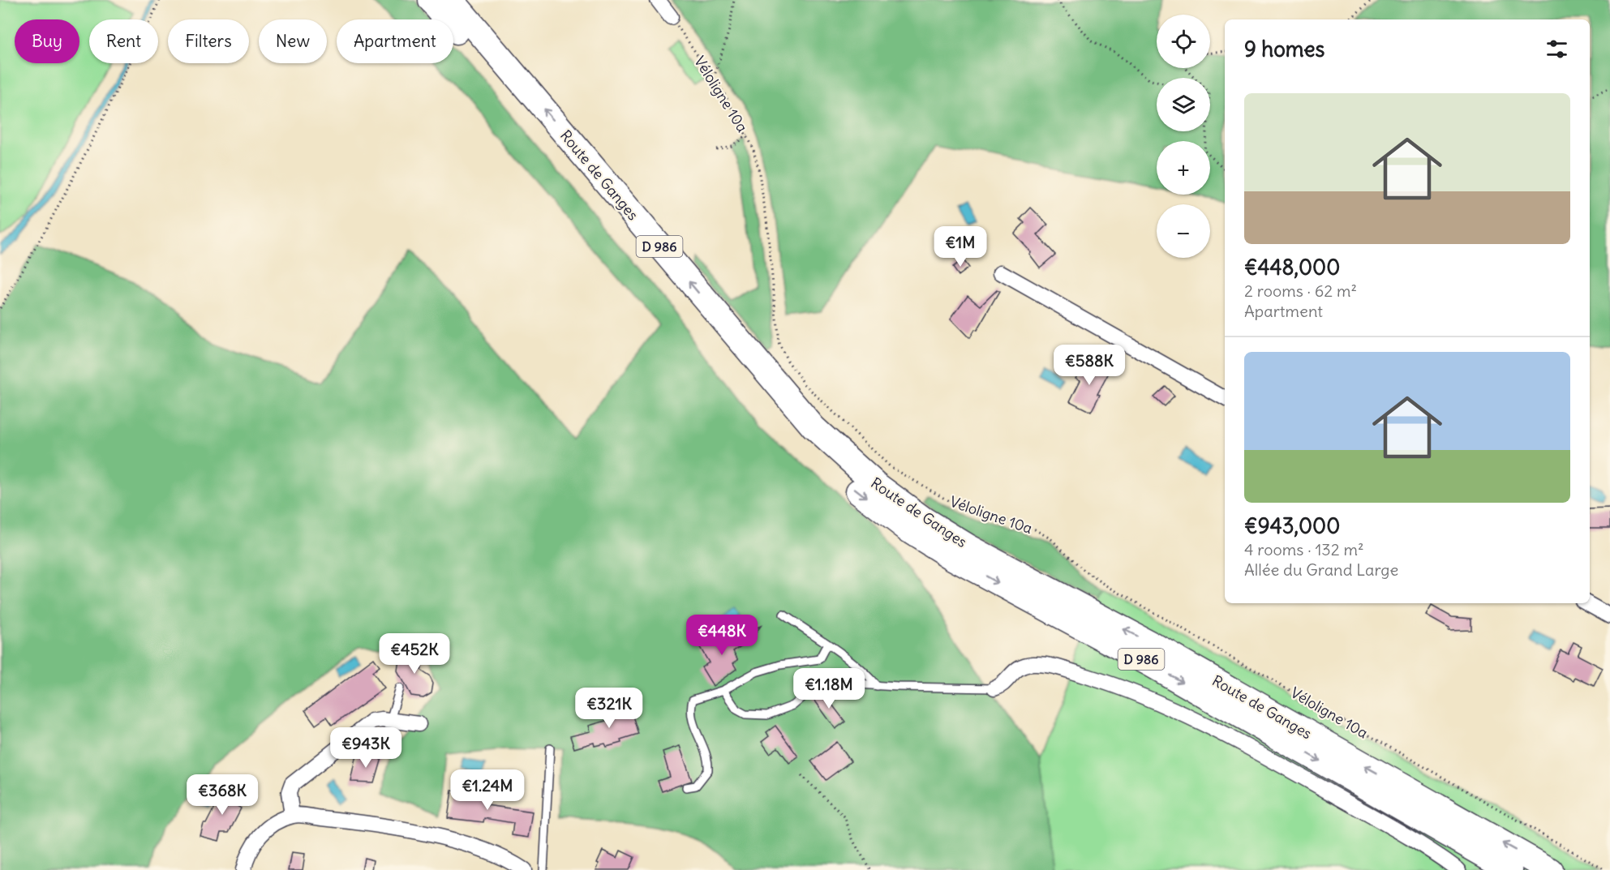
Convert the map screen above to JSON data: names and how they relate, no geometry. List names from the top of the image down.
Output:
{
  "streets": {
    "main road": ["Route de Ganges", "D 986"],
    "path": ["Véloligne 10a"]
  },
  "page": {
    "map_buttons": ["+", "−"],
    "chip": [
      "Buy",
      "Rent",
      "Filters",
      "New",
      "Apartment"
    ],
    "heading": "9 homes",
    "list": [
      {
        "name": "€448,000",
        "note": "2 rooms · 62 m² · Apartment"
      },
      {
        "name": "€943,000",
        "note": "4 rooms · 132 m² · Allée du Grand Large"
      }
    ],
    "price": [
      "€1M",
      "€588K",
      "€448K",
      "€452K",
      "€1.18M",
      "€321K",
      "€943K",
      "€1.24M",
      "€368K"
    ]
  }
}
